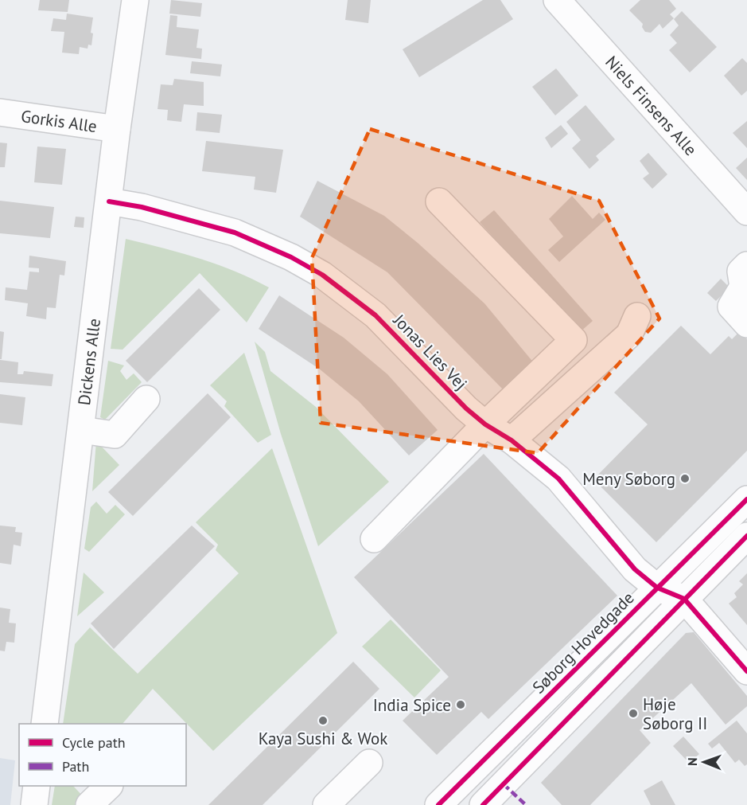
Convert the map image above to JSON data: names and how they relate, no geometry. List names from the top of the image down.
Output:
{
  "streets": {
    "street": [
      "Niels Finsens Alle",
      "Gorkis Alle",
      "Jonas Lies Vej",
      "Dickens Alle",
      "Søborg Hovedgade"
    ]
  },
  "crossings": [
    ["Gorkis Alle", "Dickens Alle"],
    ["Jonas Lies Vej", "Dickens Alle"],
    ["Jonas Lies Vej", "Søborg Hovedgade"]
  ],
  "places": [
    "Meny Søborg",
    "India Spice",
    "Høje Søborg II",
    "Kaya Sushi & Wok"
  ],
  "legend": ["Cycle path", "Path"],
  "north": "left"
}
